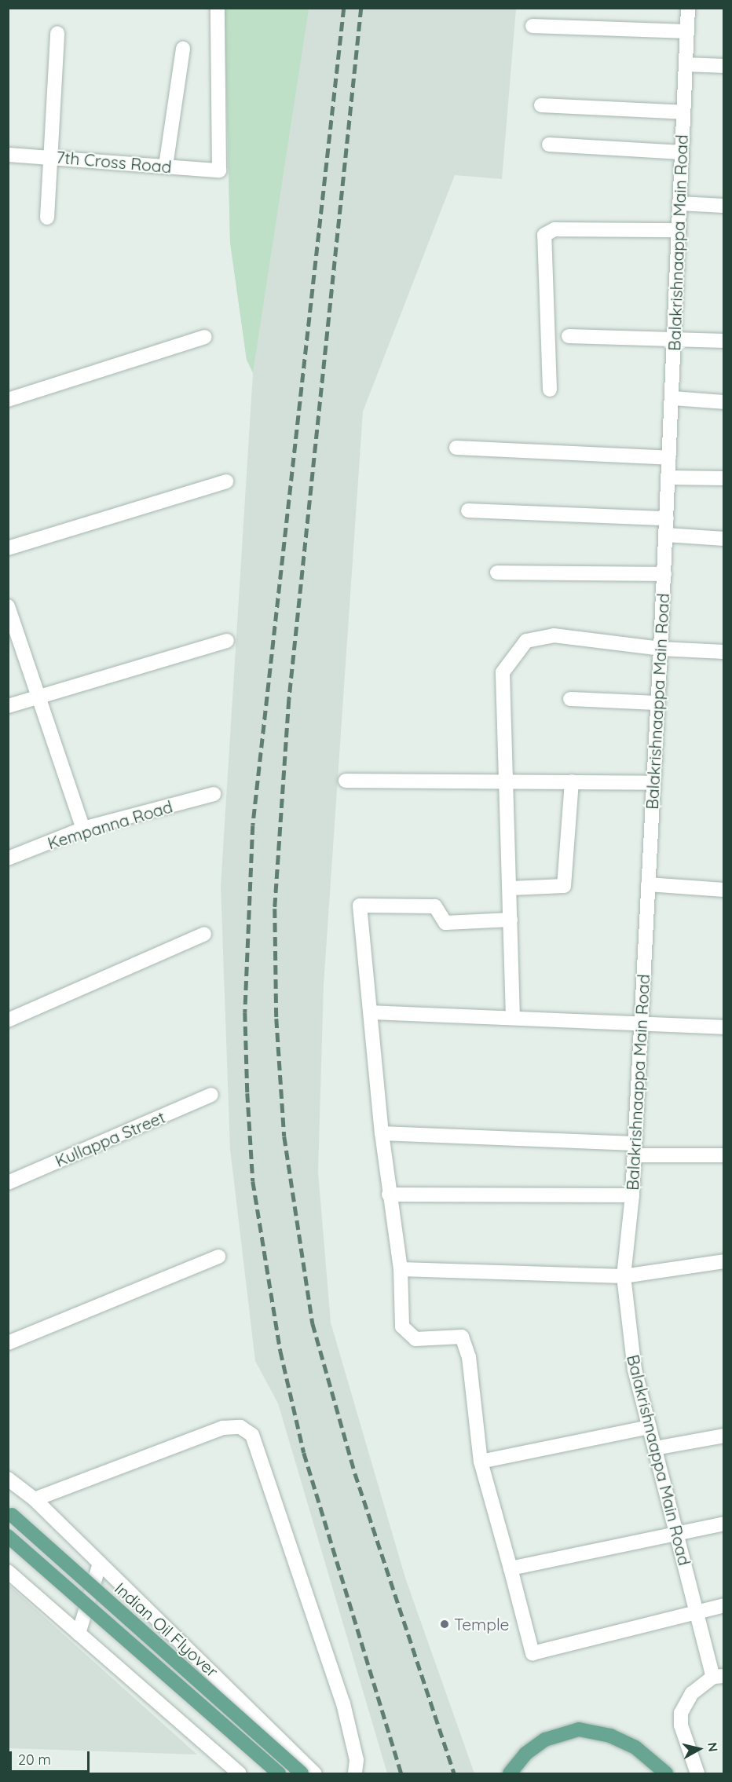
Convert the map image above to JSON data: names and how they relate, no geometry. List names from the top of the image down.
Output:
{
  "streets": {
    "main road": ["Indian Oil Flyover"],
    "street": [
      "7th Cross Road",
      "Balakrishnaappa Main Road",
      "Kempanna Road",
      "Kullappa Street"
    ]
  },
  "places": ["Temple"],
  "scale_bar": "20 m",
  "north": "right"
}
